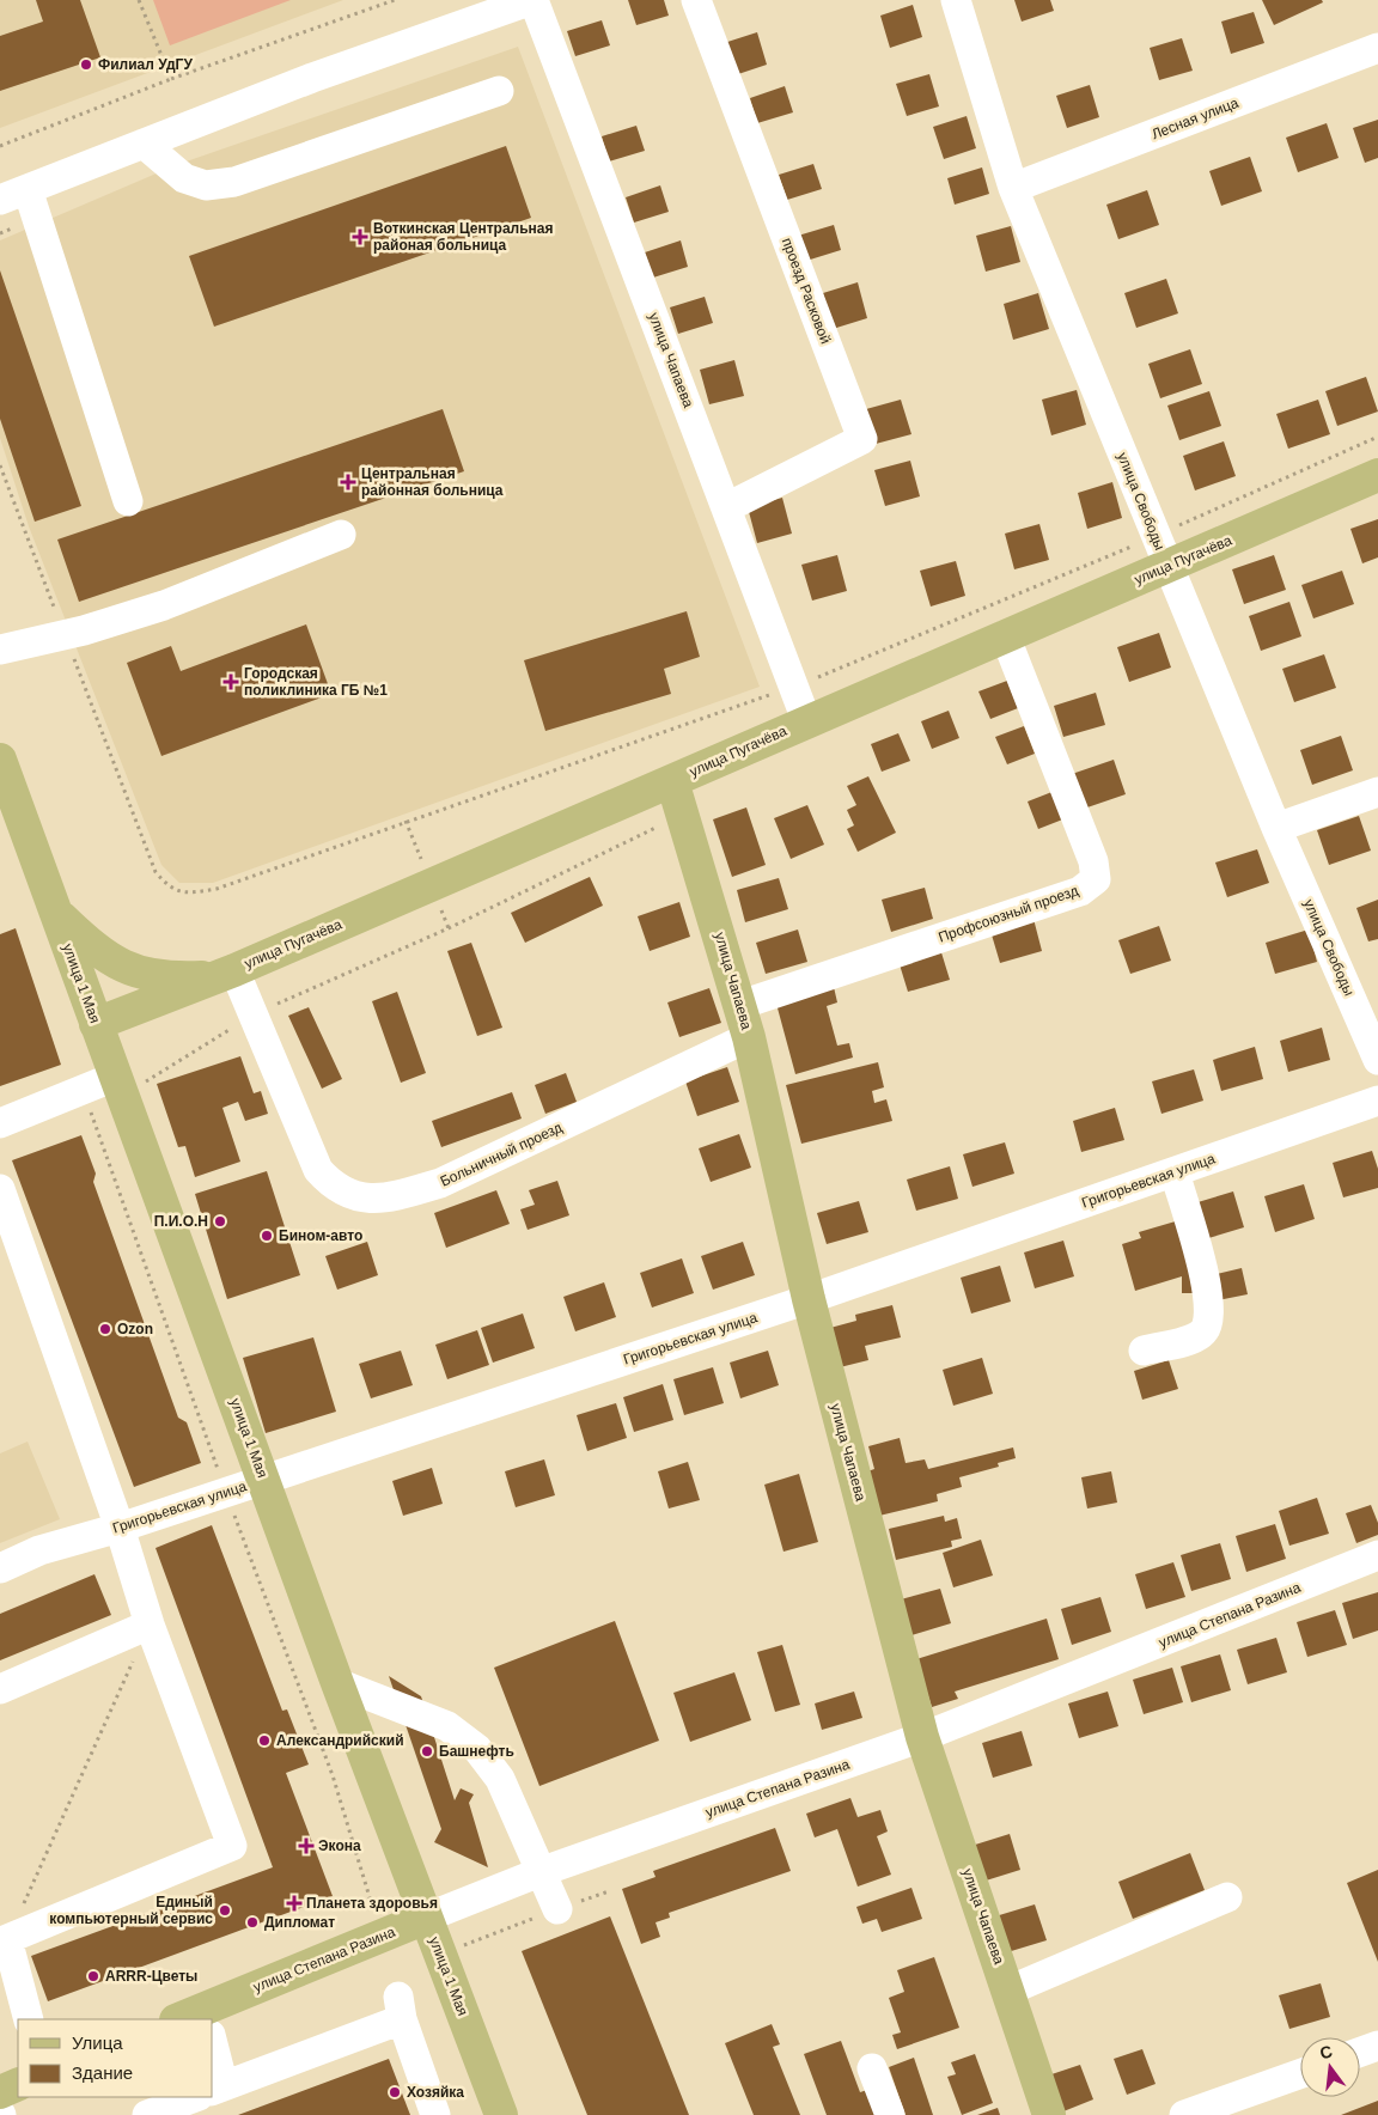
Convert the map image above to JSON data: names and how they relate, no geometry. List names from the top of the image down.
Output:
{
  "streets": {
    "main road": [
      "улица Чапаева",
      "улица Пугачёва",
      "улица 1 Мая",
      "улица Степана Разина"
    ],
    "street": [
      "Лесная улица",
      "проезд Расковой",
      "улица Свободы",
      "Профсоюзный проезд",
      "Больничный проезд",
      "Григорьевская улица"
    ]
  },
  "crossings": [
    ["Лесная улица", "улица Свободы"],
    ["проезд Расковой", "улица Чапаева"],
    ["улица Чапаева", "улица Пугачёва"],
    ["улица Чапаева", "Профсоюзный проезд"],
    ["улица Чапаева", "Больничный проезд"],
    ["улица Чапаева", "Григорьевская улица"],
    ["улица Чапаева", "улица Степана Разина"],
    ["улица Свободы", "улица Пугачёва"],
    ["улица Пугачёва", "Профсоюзный проезд"],
    ["улица Пугачёва", "улица 1 Мая"],
    ["улица Пугачёва", "Больничный проезд"],
    ["улица 1 Мая", "Григорьевская улица"],
    ["улица 1 Мая", "улица Степана Разина"]
  ],
  "places": {
    "other": [
      "Филиал УдГУ",
      "П.И.О.Н",
      "Бином-авто",
      "Ozon",
      "Александрийский",
      "Башнефть",
      "Единый компьютерный сервис",
      "Дипломат",
      "ARRR-Цветы",
      "Хозяйка"
    ],
    "health": [
      "Воткинская Центральная районая больница",
      "Центральная районная больница",
      "Городская поликлиника ГБ №1",
      "Экона",
      "Планета здоровья"
    ]
  },
  "legend": ["Улица", "Здание"],
  "north": "top"
}
